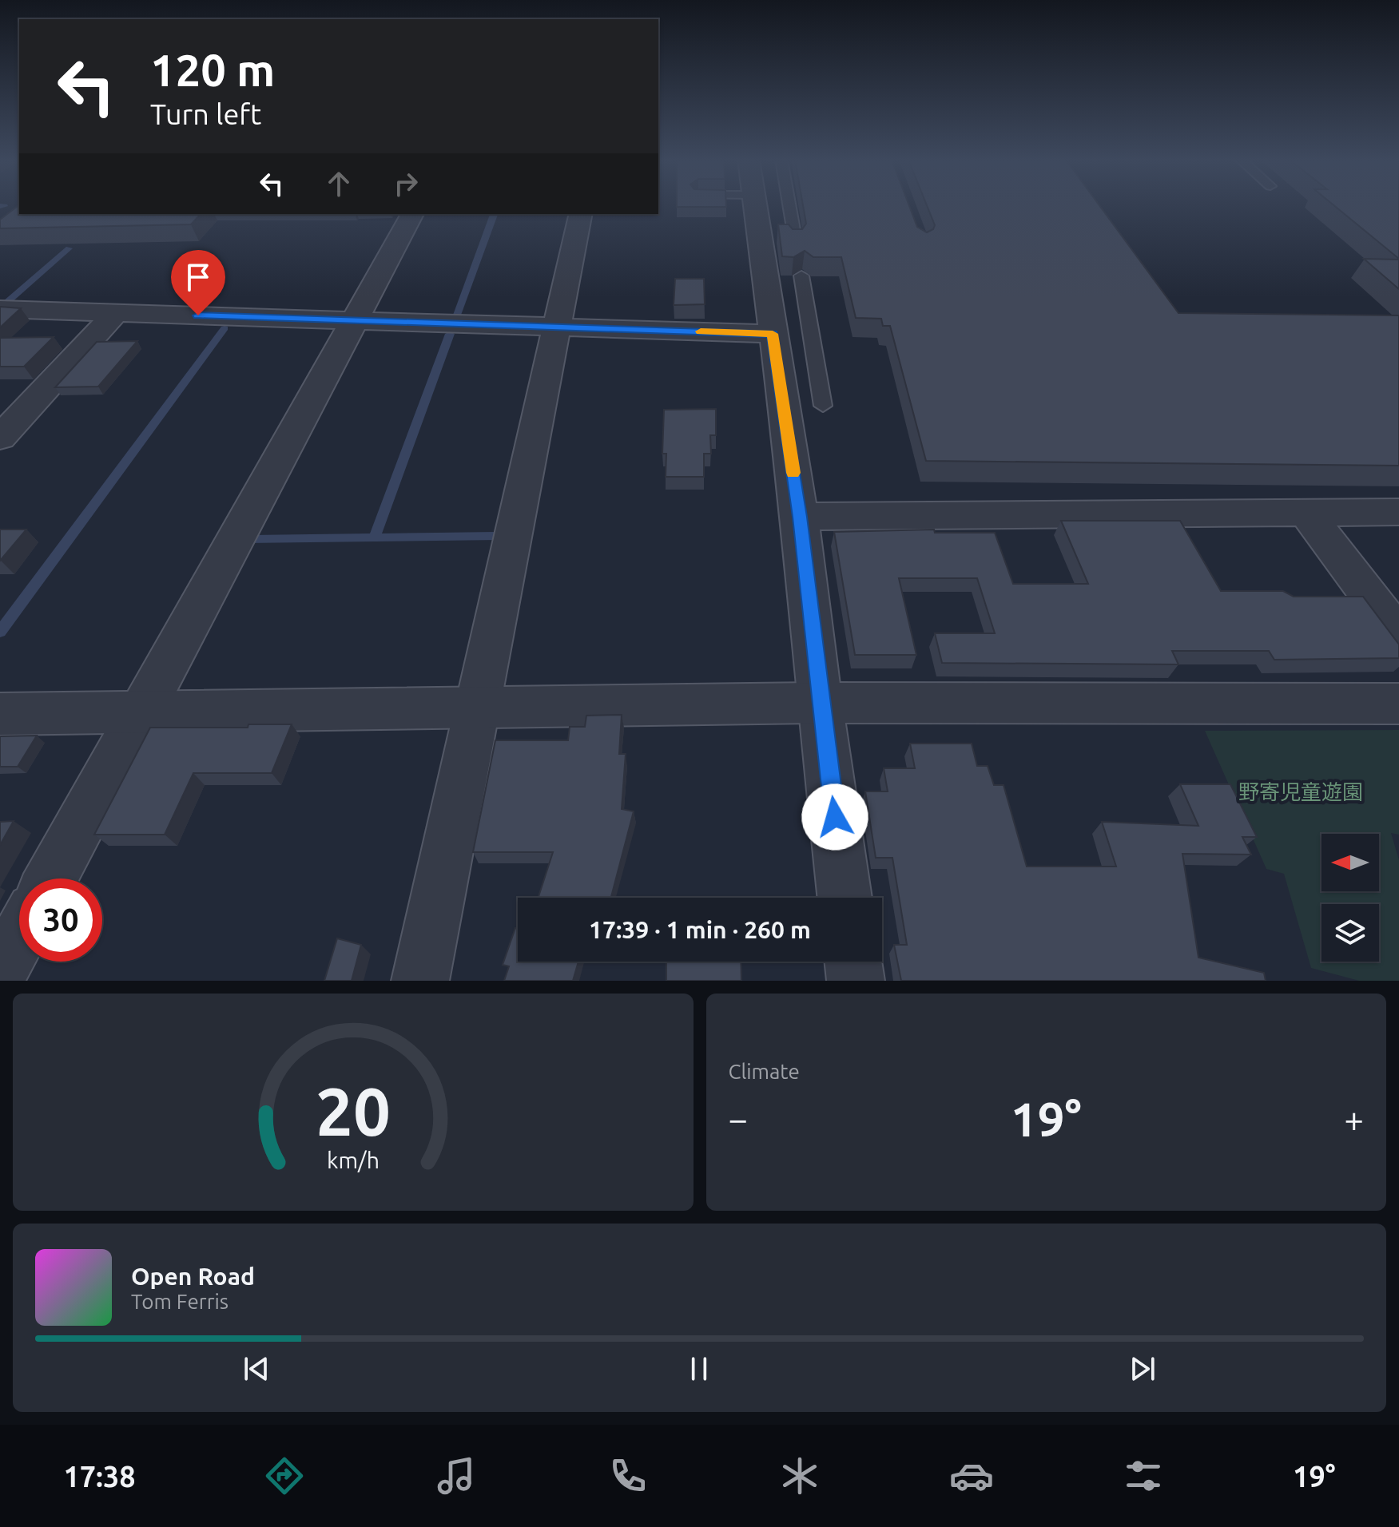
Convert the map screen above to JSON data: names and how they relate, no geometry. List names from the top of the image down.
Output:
{
  "parks": ["野寄児童遊園"],
  "north": "left",
  "page": {
    "turn": ["120 m", "Turn left"],
    "limit": "30",
    "trip": "17:39 · 1 min · 260 m",
    "tile": "Climate",
    "heat": ["−", "19°", "+"],
    "song": ["Open Road", "Tom Ferris"],
    "tabs": ["17:38", "19°"],
    "gauge": ["20", "km/h"]
  }
}
